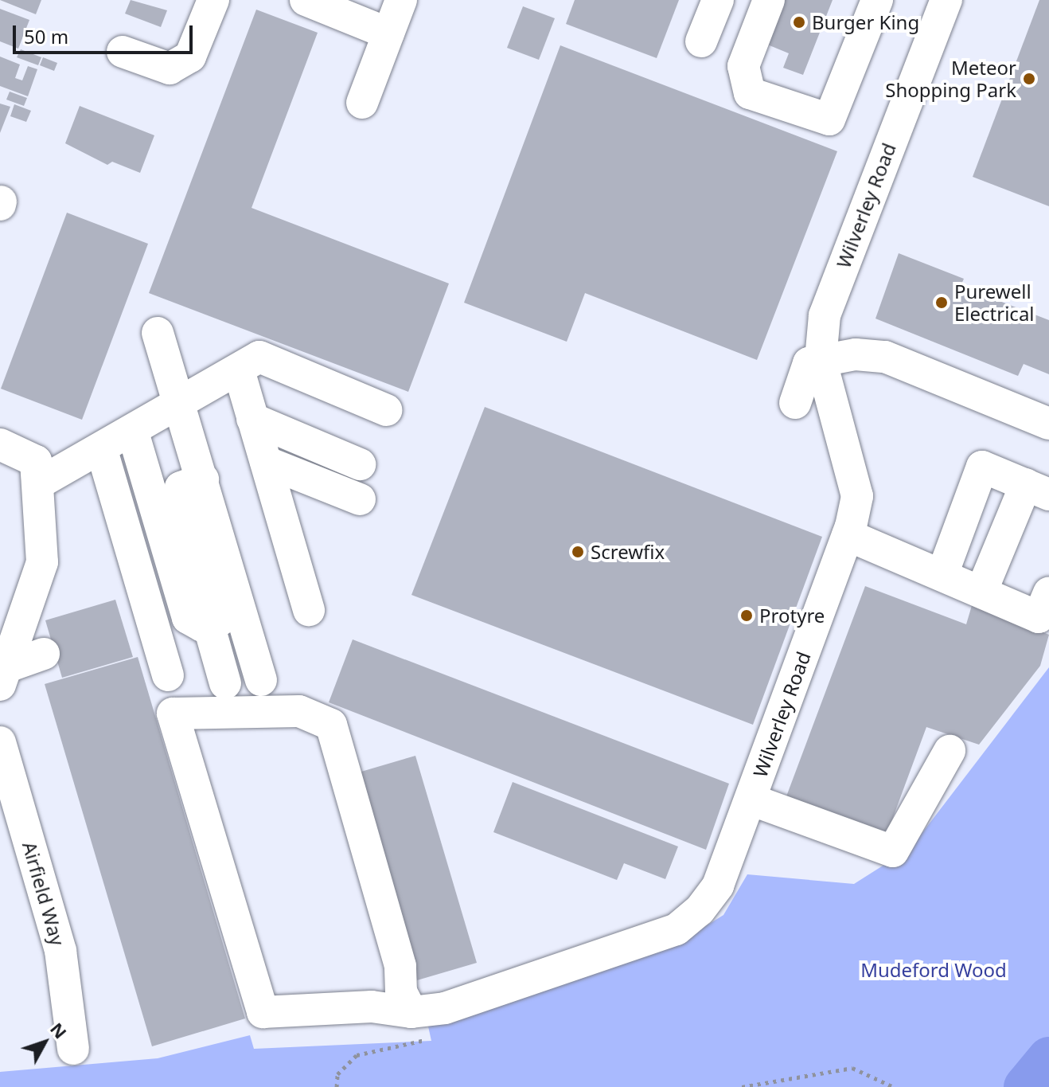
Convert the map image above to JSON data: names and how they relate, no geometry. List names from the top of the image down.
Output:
{
  "streets": {
    "street": ["Wilverley Road", "Airfield Way"]
  },
  "parks": ["Mudeford Wood"],
  "places": [
    "Burger King",
    "Meteor Shopping Park",
    "Purewell Electrical",
    "Screwfix",
    "Protyre"
  ],
  "scale_bar": "50 m",
  "north": "top right"
}
